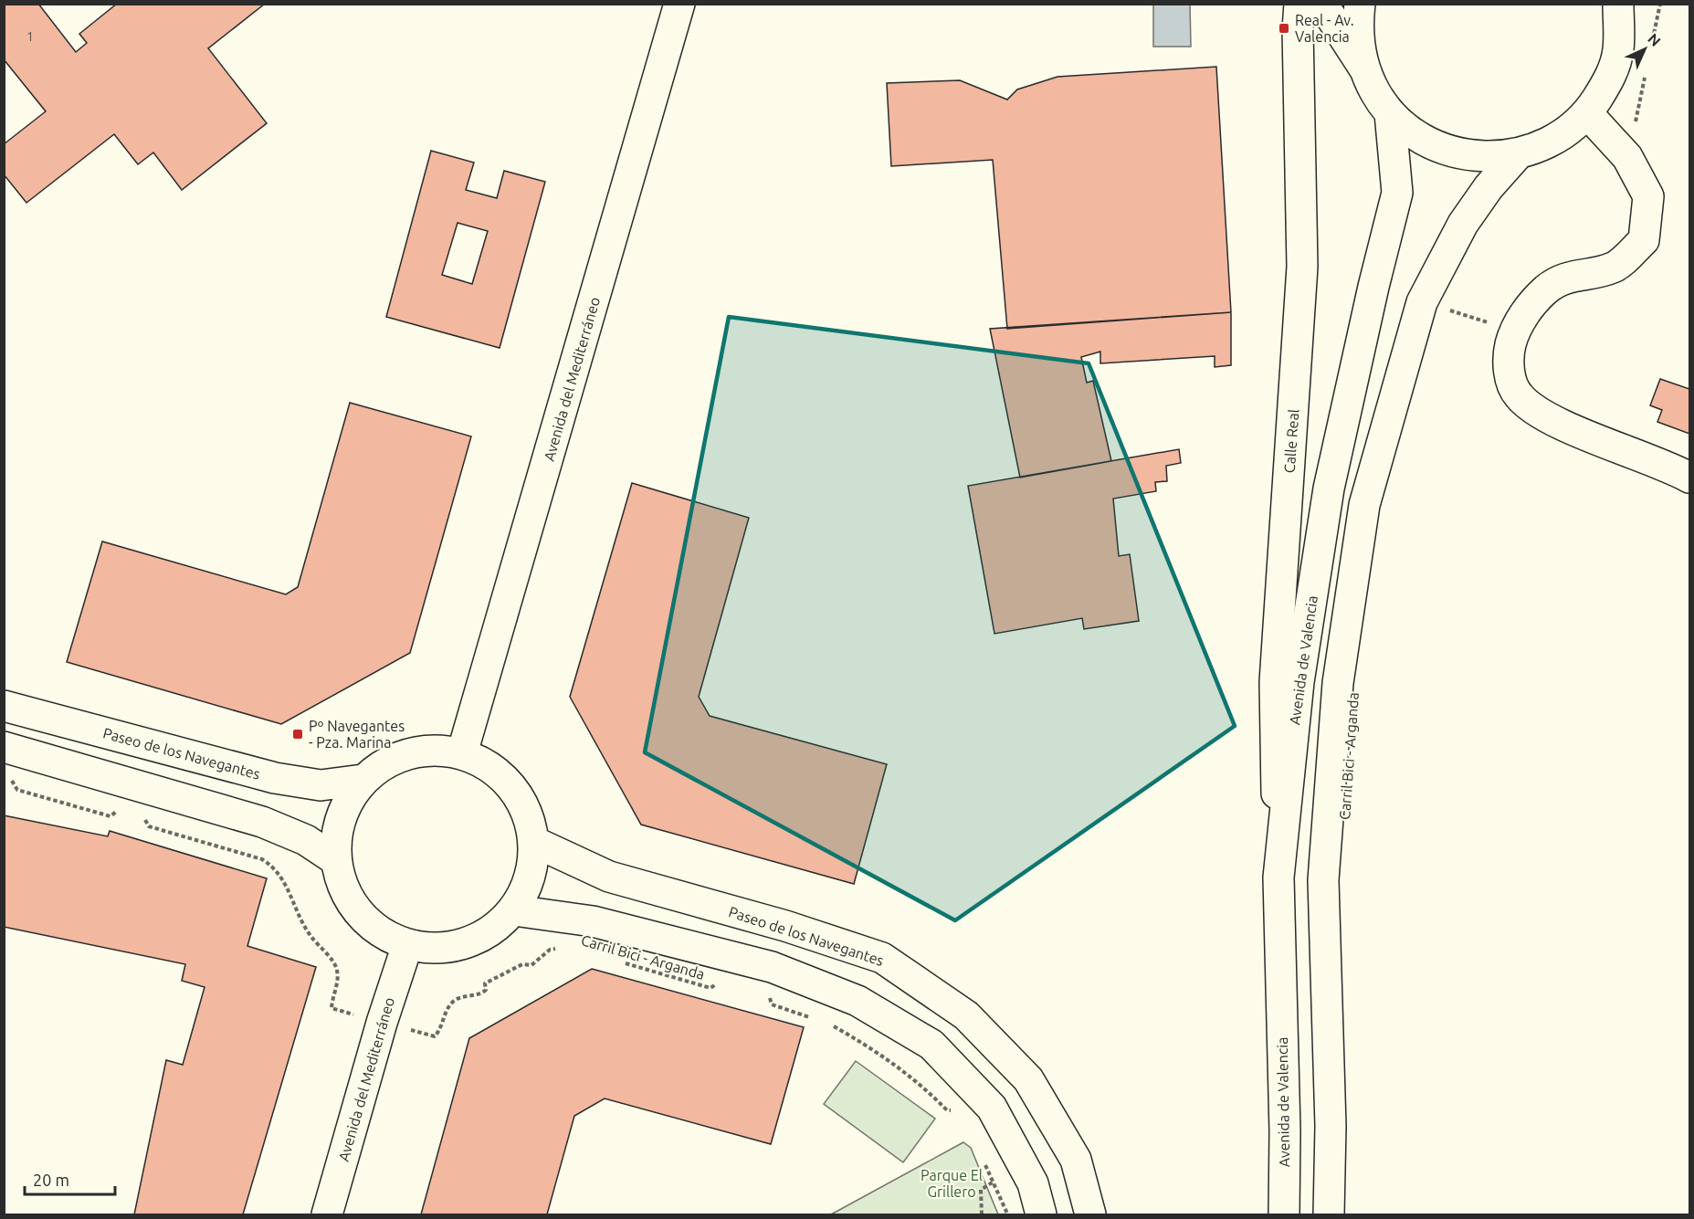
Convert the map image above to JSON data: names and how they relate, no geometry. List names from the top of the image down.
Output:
{
  "streets": {
    "main road": [
      "Avenida del Mediterráneo",
      "Calle Real",
      "Avenida de Valencia",
      "Paseo de los Navegantes"
    ],
    "path": ["Carril Bici - Arganda"]
  },
  "crossings": [
    ["Avenida del Mediterráneo", "Carril Bici - Arganda"],
    ["Calle Real", "Avenida de Valencia"]
  ],
  "parks": ["Parque El Grillero"],
  "places": {
    "transit": ["Real - Av. Valencia", "Pº Navegantes - Pza. Marina"]
  },
  "house_numbers": ["1"],
  "scale_bar": "20 m",
  "north": "top right"
}
